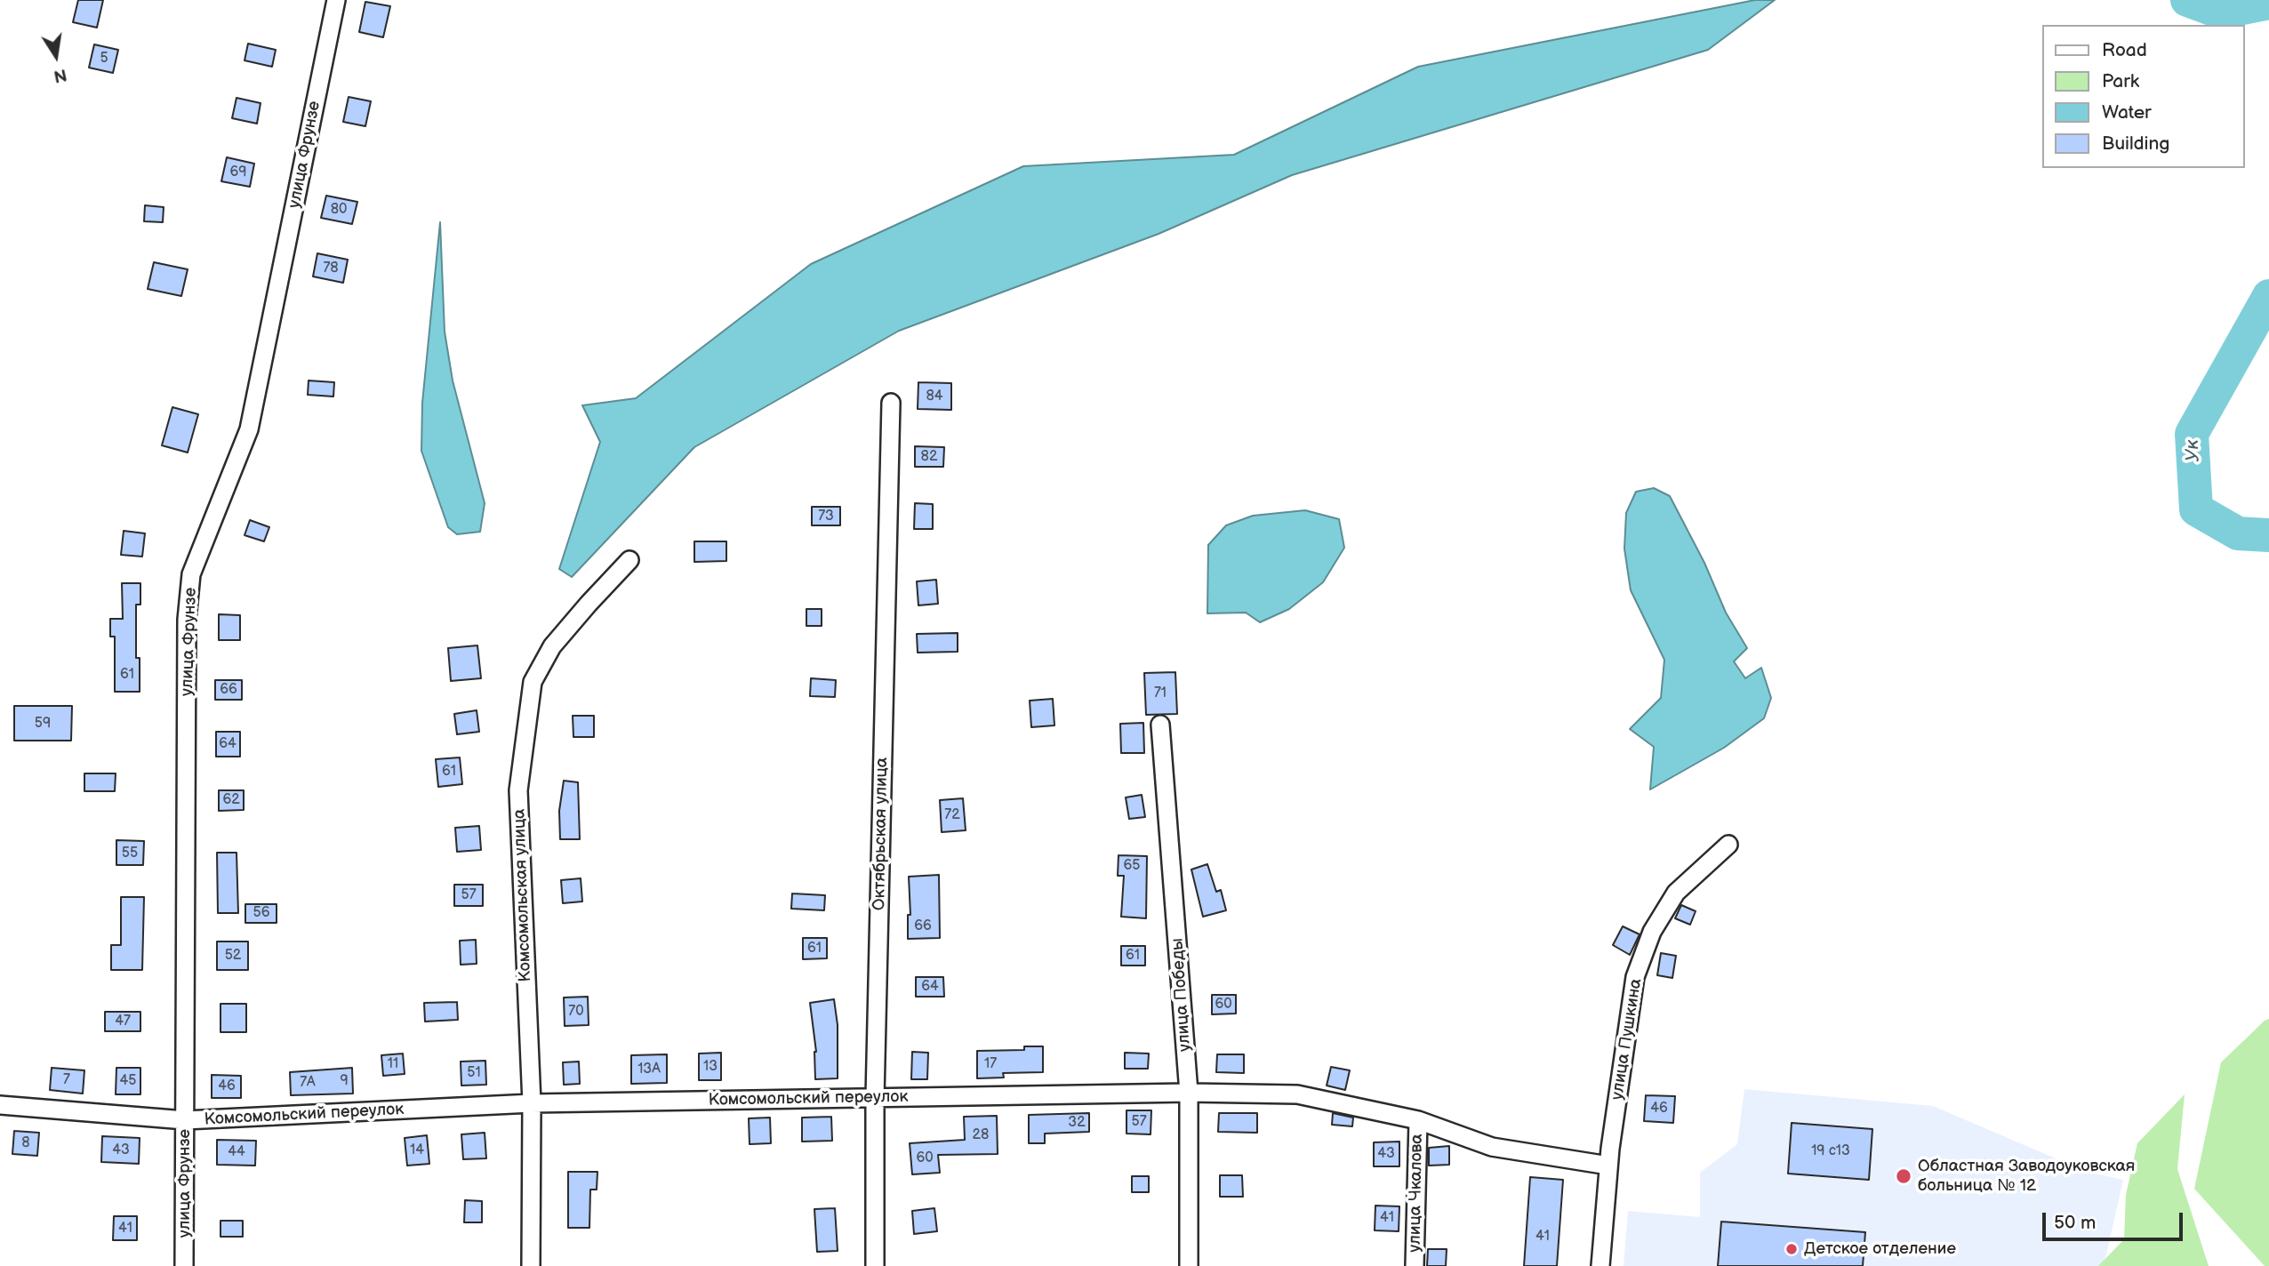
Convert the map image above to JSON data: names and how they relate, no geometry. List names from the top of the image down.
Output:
{
  "streets": {
    "street": [
      "улица Фрунзе",
      "Октябрьская улица",
      "Комсомольская улица",
      "улица Победы",
      "улица Пушкина",
      "Комсомольский переулок",
      "улица Чкалова"
    ]
  },
  "crossings": [
    ["улица Фрунзе", "Комсомольский переулок"],
    ["Октябрьская улица", "Комсомольский переулок"],
    ["Комсомольская улица", "Комсомольский переулок"],
    ["улица Победы", "Комсомольский переулок"],
    ["улица Пушкина", "Комсомольский переулок"],
    ["Комсомольский переулок", "улица Чкалова"]
  ],
  "water": ["Ук"],
  "places": ["Областная Заводоуковская больница № 12", "Детское отделение"],
  "house_numbers": [
    "5",
    "69",
    "80",
    "78",
    "84",
    "82",
    "73",
    "61",
    "66",
    "71",
    "59",
    "64",
    "61",
    "62",
    "72",
    "55",
    "65",
    "57",
    "56",
    "66",
    "61",
    "52",
    "61",
    "64",
    "60",
    "70",
    "47",
    "11",
    "17",
    "13",
    "13А",
    "51",
    "7",
    "45",
    "9",
    "7А",
    "46",
    "46",
    "57",
    "32",
    "28",
    "8",
    "43",
    "14",
    "19 с13",
    "44",
    "43",
    "60",
    "41",
    "41",
    "41"
  ],
  "legend": [
    "Road",
    "Park",
    "Water",
    "Building"
  ],
  "scale_bar": "50 m",
  "north": "bottom"
}
